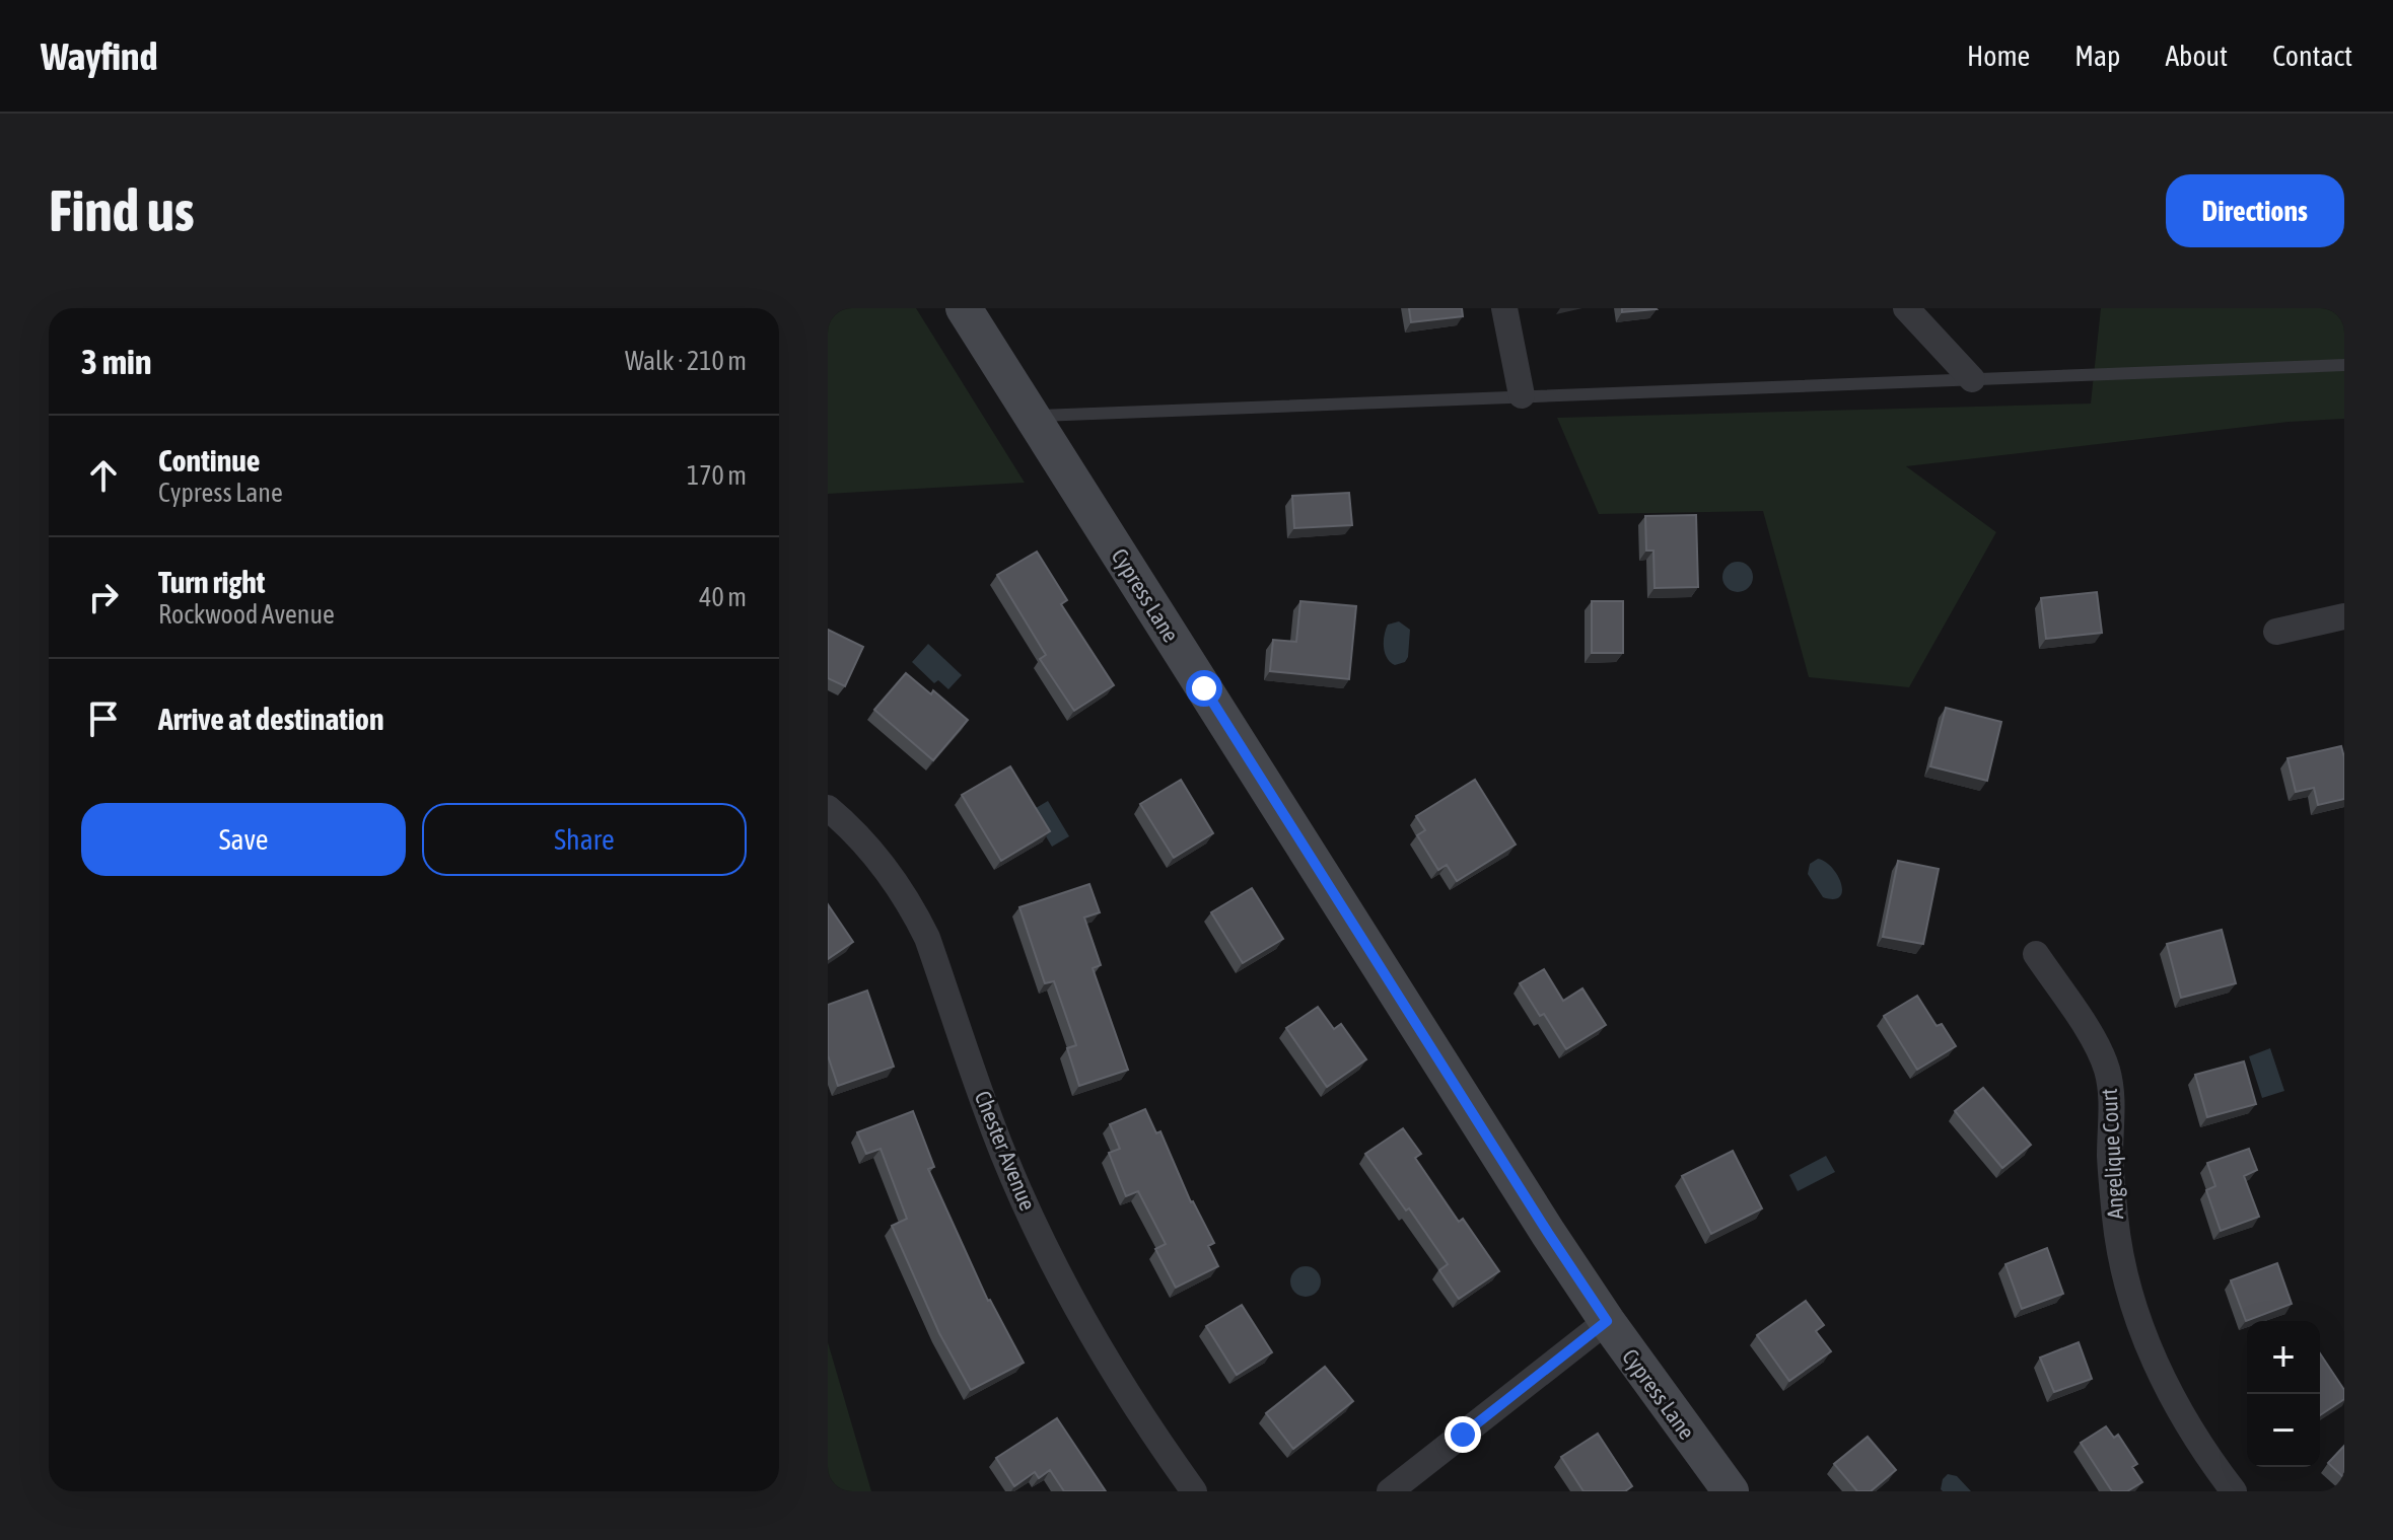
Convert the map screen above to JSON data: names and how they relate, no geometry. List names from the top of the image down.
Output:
{
  "streets": {
    "street": ["Cypress Lane", "Chester Avenue", "Angelique Court"]
  },
  "page": {
    "header": "Wayfind",
    "nav": [
      "Home",
      "Map",
      "About",
      "Contact"
    ],
    "buttons": [
      "Directions",
      ["Save", "Share"]
    ],
    "title": "Find us",
    "heading": ["3 min", "Walk · 210 m"],
    "list": [
      ["Continue", "Cypress Lane", "170 m"],
      ["Turn right", "Rockwood Avenue", "40 m"],
      "Arrive at destination"
    ],
    "map_buttons": ["+", "−"]
  }
}
